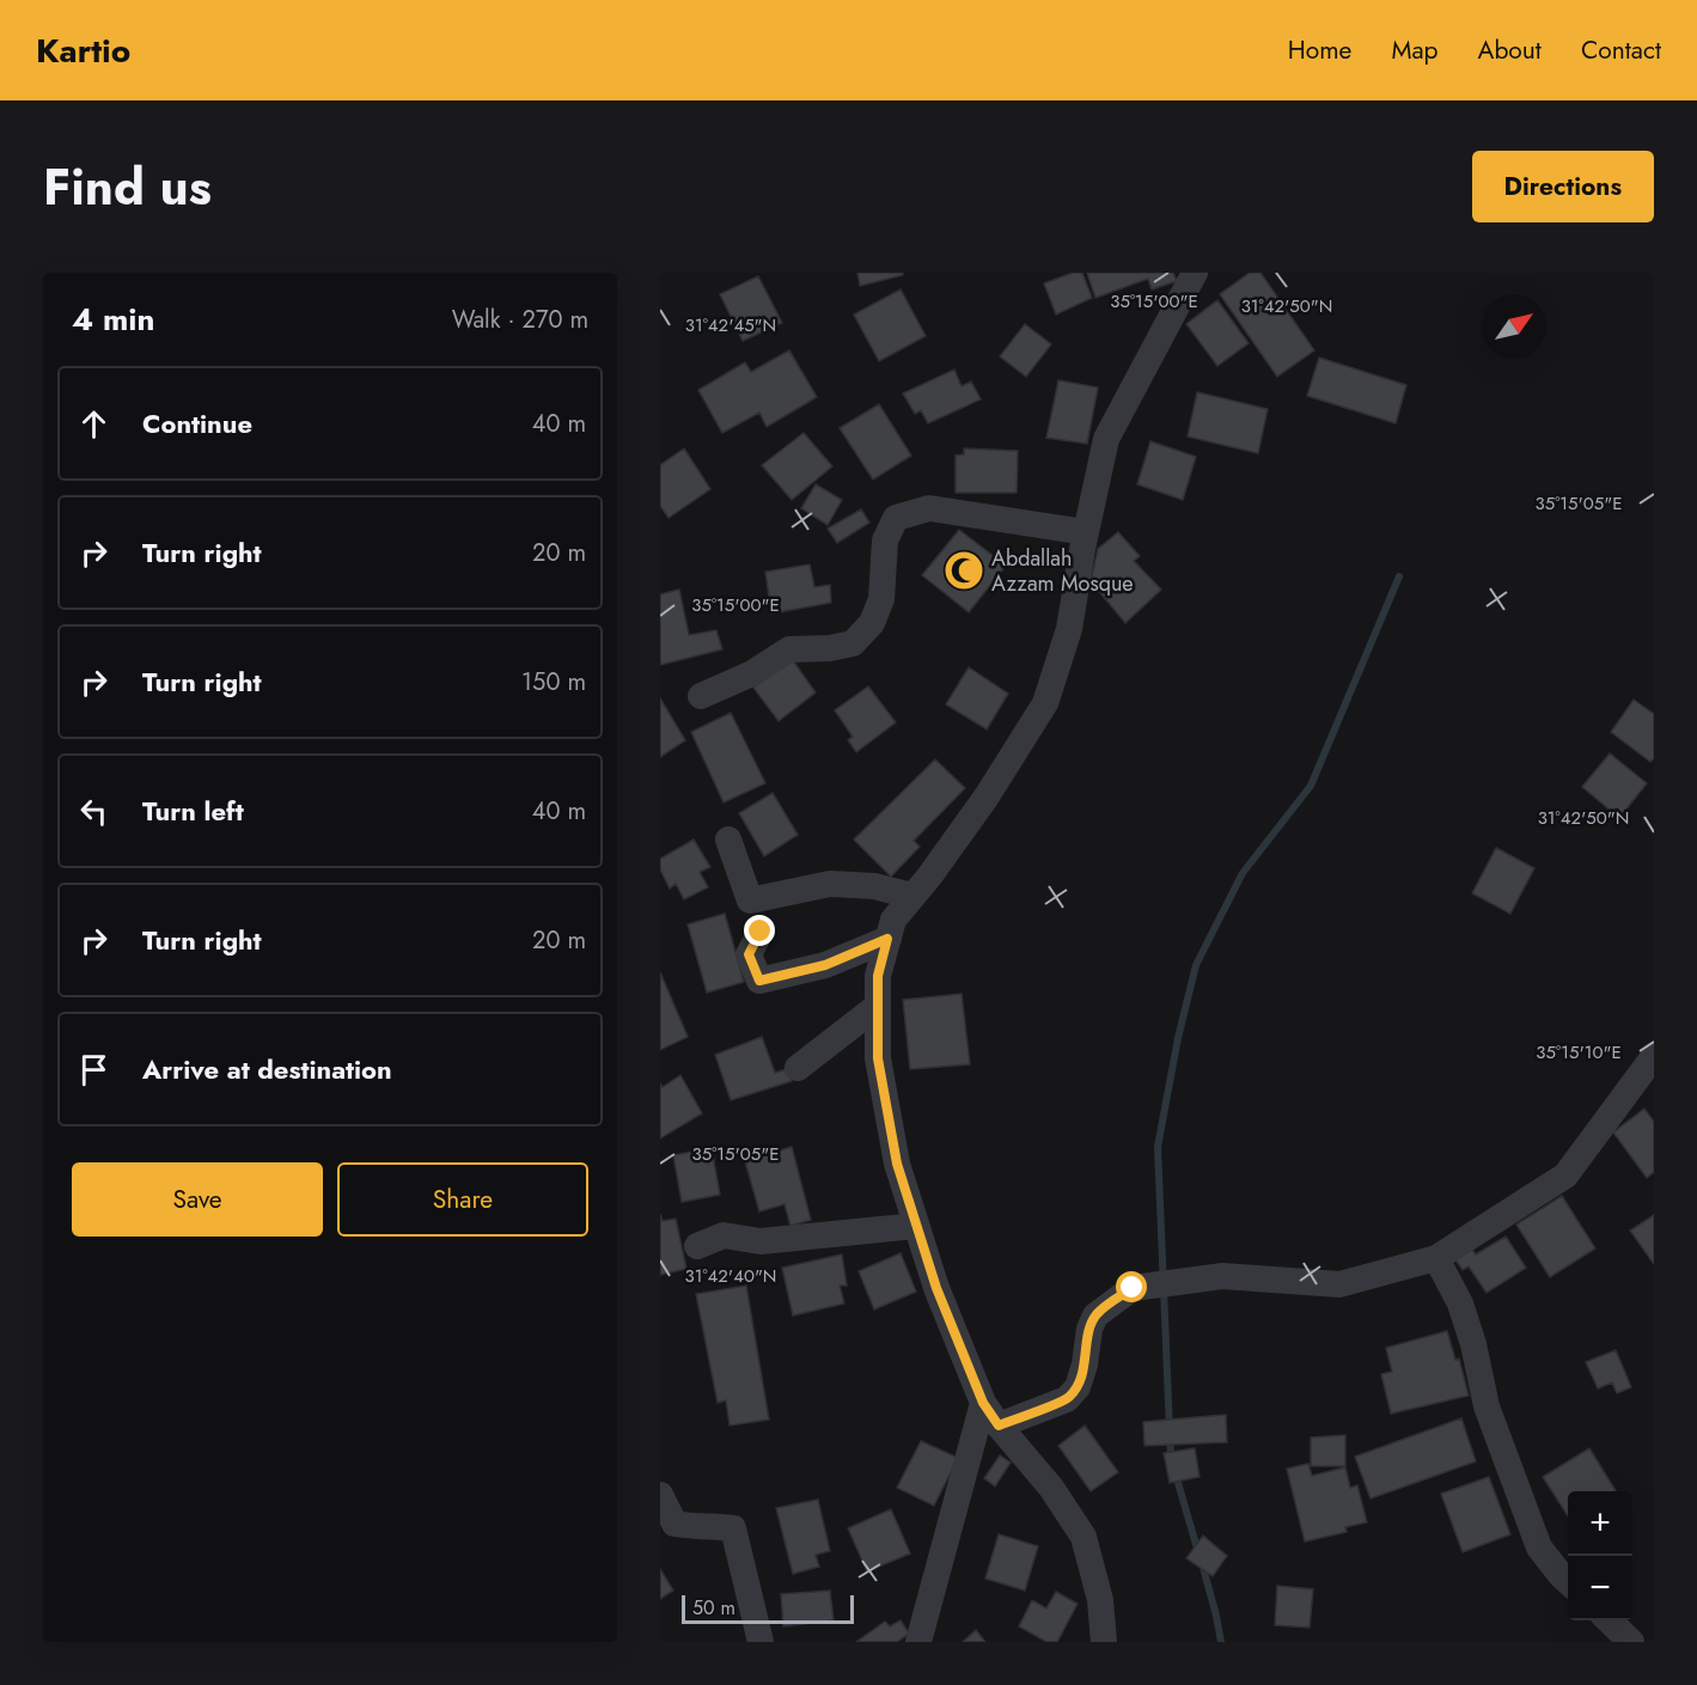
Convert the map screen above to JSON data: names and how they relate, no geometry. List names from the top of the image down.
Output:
{
  "places": {
    "mosque": ["Abdallah Azzam Mosque"]
  },
  "scale_bar": "50 m",
  "north": "top right",
  "page": {
    "header": "Kartio",
    "nav": [
      "Home",
      "Map",
      "About",
      "Contact"
    ],
    "title": "Find us",
    "buttons": [
      "Directions",
      ["Save", "Share"]
    ],
    "heading": ["4 min", "Walk · 270 m"],
    "list": [
      ["Continue", "40 m"],
      ["Turn right", "20 m"],
      ["Turn right", "150 m"],
      ["Turn left", "40 m"],
      ["Turn right", "20 m"],
      "Arrive at destination"
    ],
    "map_buttons": ["+", "−"],
    "scale": "50 m"
  },
  "coordinates": [
    "35°15'00\"E",
    "31°42'50\"N",
    "31°42'45\"N",
    "35°15'05\"E",
    "35°15'10\"E",
    "31°42'40\"N"
  ]
}
